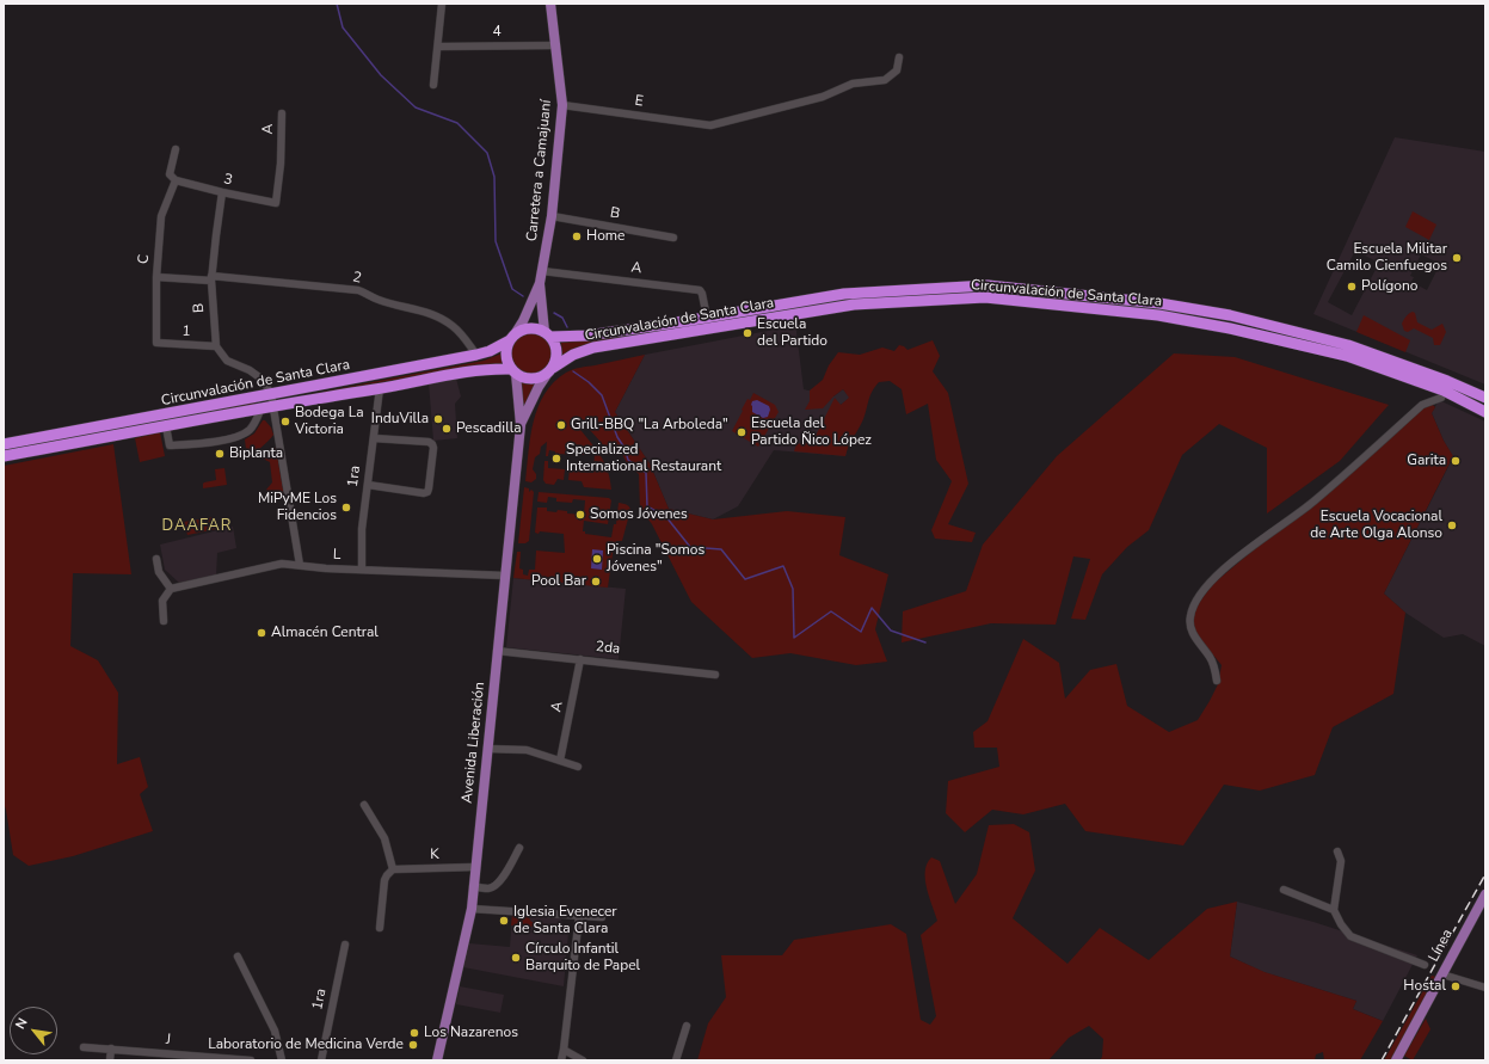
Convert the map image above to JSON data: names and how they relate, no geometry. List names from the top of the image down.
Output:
{
  "streets": {
    "highway": ["Circunvalación de Santa Clara"],
    "main road": ["Carretera a Camajuaní", "Avenida Liberación", "Línea"],
    "street": [
      "4",
      "E",
      "A",
      "3",
      "B",
      "C",
      "2",
      "1",
      "1ra",
      "L",
      "2da",
      "K",
      "J"
    ]
  },
  "crossings": [
    ["4", "Carretera a Camajuaní"],
    ["E", "Carretera a Camajuaní"],
    ["A", "Carretera a Camajuaní"],
    ["A", "3"],
    ["A", "Circunvalación de Santa Clara"],
    ["A", "2da"],
    ["Carretera a Camajuaní", "B"],
    ["Carretera a Camajuaní", "Circunvalación de Santa Clara"],
    ["Carretera a Camajuaní", "Avenida Liberación"],
    ["3", "B"],
    ["3", "C"],
    ["B", "2"],
    ["B", "1"],
    ["C", "2"],
    ["C", "1"],
    ["2", "Circunvalación de Santa Clara"],
    ["Circunvalación de Santa Clara", "1ra"],
    ["Circunvalación de Santa Clara", "Avenida Liberación"],
    ["1ra", "L"],
    ["L", "Avenida Liberación"],
    ["2da", "Avenida Liberación"],
    ["Avenida Liberación", "K"]
  ],
  "districts": ["DAAFAR"],
  "places": [
    "Home",
    "Escuela Militar Camilo Cienfuegos",
    "Polígono",
    "Escuela del Partido",
    "InduVilla",
    "Bodega La Victoria",
    "Grill-BBQ \"La Arboleda\"",
    "Pescadilla",
    "Escuela del Partido Ñico López",
    "Biplanta",
    "Specialized International Restaurant",
    "Garita",
    "MiPyME Los Fidencios",
    "Somos Jóvenes",
    "Escuela Vocacional de Arte Olga Alonso",
    "Piscina \"Somos Jóvenes\"",
    "Pool Bar",
    "Almacén Central",
    "Iglesia Evenecer de Santa Clara",
    "Círculo Infantil Barquito de Papel",
    "Hostal",
    "Los Nazarenos",
    "Laboratorio de Medicina Verde"
  ],
  "north": "top left"
}
